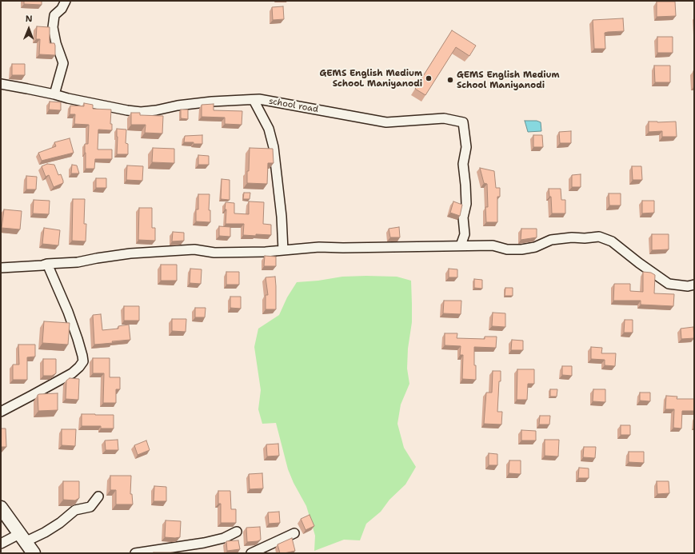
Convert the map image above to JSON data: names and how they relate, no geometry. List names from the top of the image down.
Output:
{
  "streets": {
    "street": ["school road"]
  },
  "places": ["GEMS English Medium SchooL Maniyanodi", "GEMS English Medium School Maniyanodi"],
  "north": "top"
}
